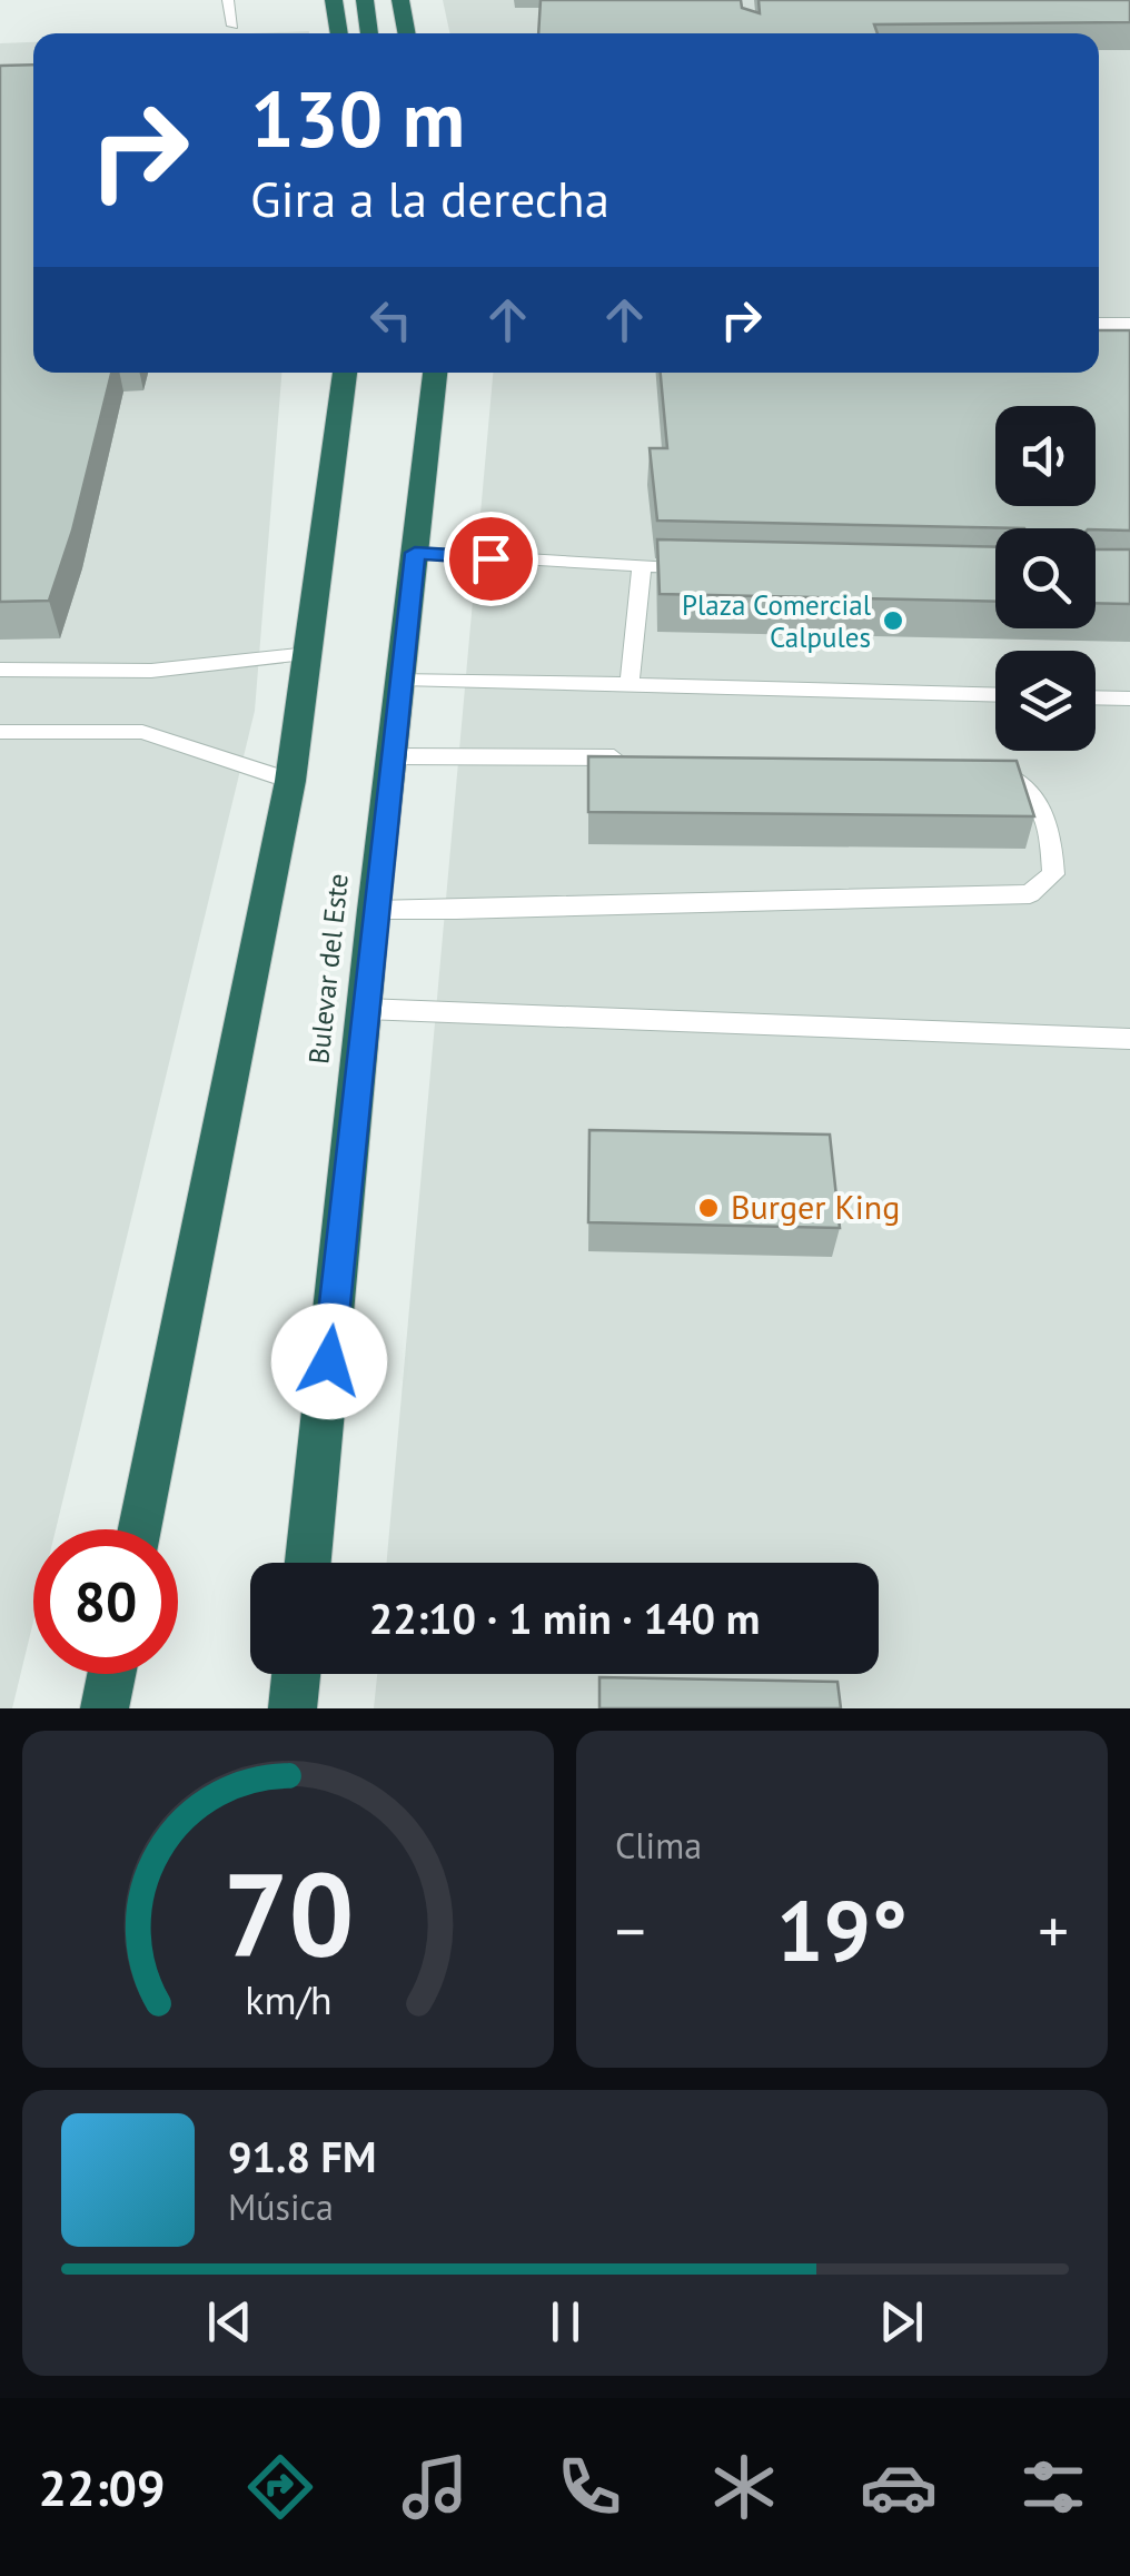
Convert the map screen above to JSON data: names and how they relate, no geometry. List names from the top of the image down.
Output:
{
  "streets": {
    "highway": ["Bulevar del Este"]
  },
  "places": ["Plaza Comercial Calpules", "Burger King"],
  "page": {
    "turn": ["130 m", "Gira a la derecha"],
    "limit": "80",
    "trip": "22:10 · 1 min · 140 m",
    "tile": "Clima",
    "heat": ["−", "19°", "+"],
    "song": ["91.8 FM", "Música"],
    "tabs": "22:09",
    "gauge": ["70", "km/h"]
  }
}
